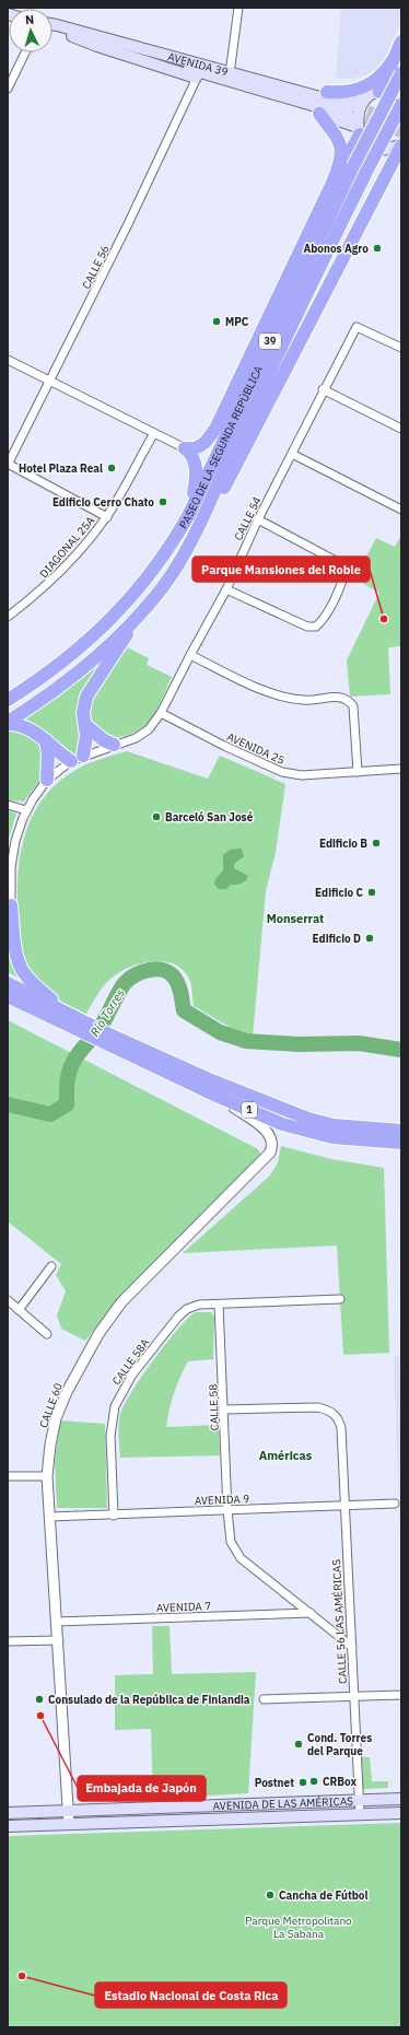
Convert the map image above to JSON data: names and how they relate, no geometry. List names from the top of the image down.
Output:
{
  "streets": {
    "highway": ["39", "PASEO DE LA SEGUNDA REPÚBLICA", "1"],
    "main road": ["AVENIDA 39", "AVENIDA DE LAS AMÉRICAS"],
    "street": [
      "CALLE 56",
      "CALLE 54",
      "DIAGONAL 25A",
      "AVENIDA 25",
      "CALLE 58A",
      "CALLE 60",
      "CALLE 58",
      "AVENIDA 9",
      "AVENIDA 7",
      "CALLE 56 LAS AMÉRICAS"
    ]
  },
  "crossings": [
    ["CALLE 54", "AVENIDA 25"],
    ["1", "CALLE 60"],
    ["CALLE 58A", "CALLE 58"],
    ["CALLE 58A", "AVENIDA 9"],
    ["CALLE 60", "AVENIDA 9"],
    ["CALLE 60", "AVENIDA 7"],
    ["CALLE 60", "AVENIDA DE LAS AMÉRICAS"],
    ["CALLE 58", "AVENIDA 9"],
    ["CALLE 58", "AVENIDA 7"],
    ["CALLE 58", "CALLE 56 LAS AMÉRICAS"],
    ["AVENIDA 9", "CALLE 56 LAS AMÉRICAS"],
    ["CALLE 56 LAS AMÉRICAS", "AVENIDA DE LAS AMÉRICAS"]
  ],
  "districts": ["Monserrat", "Américas"],
  "water": ["Río Torres"],
  "parks": ["Parque Metropolitano La Sabana"],
  "places": [
    "Abonos Agro",
    "MPC",
    "Hotel Plaza Real",
    "Edificio Cerro Chato",
    "Parque Mansiones del Roble",
    "Barceló San José",
    "Edificio B",
    "Edificio C",
    "Edificio D",
    "Consulado de la República de Finlandia",
    "Embajada de Japón",
    "Cond. Torres del Parque",
    "CRBox",
    "Postnet",
    "Cancha de Fútbol",
    "Estadio Nacional de Costa Rica"
  ],
  "north": "top"
}
